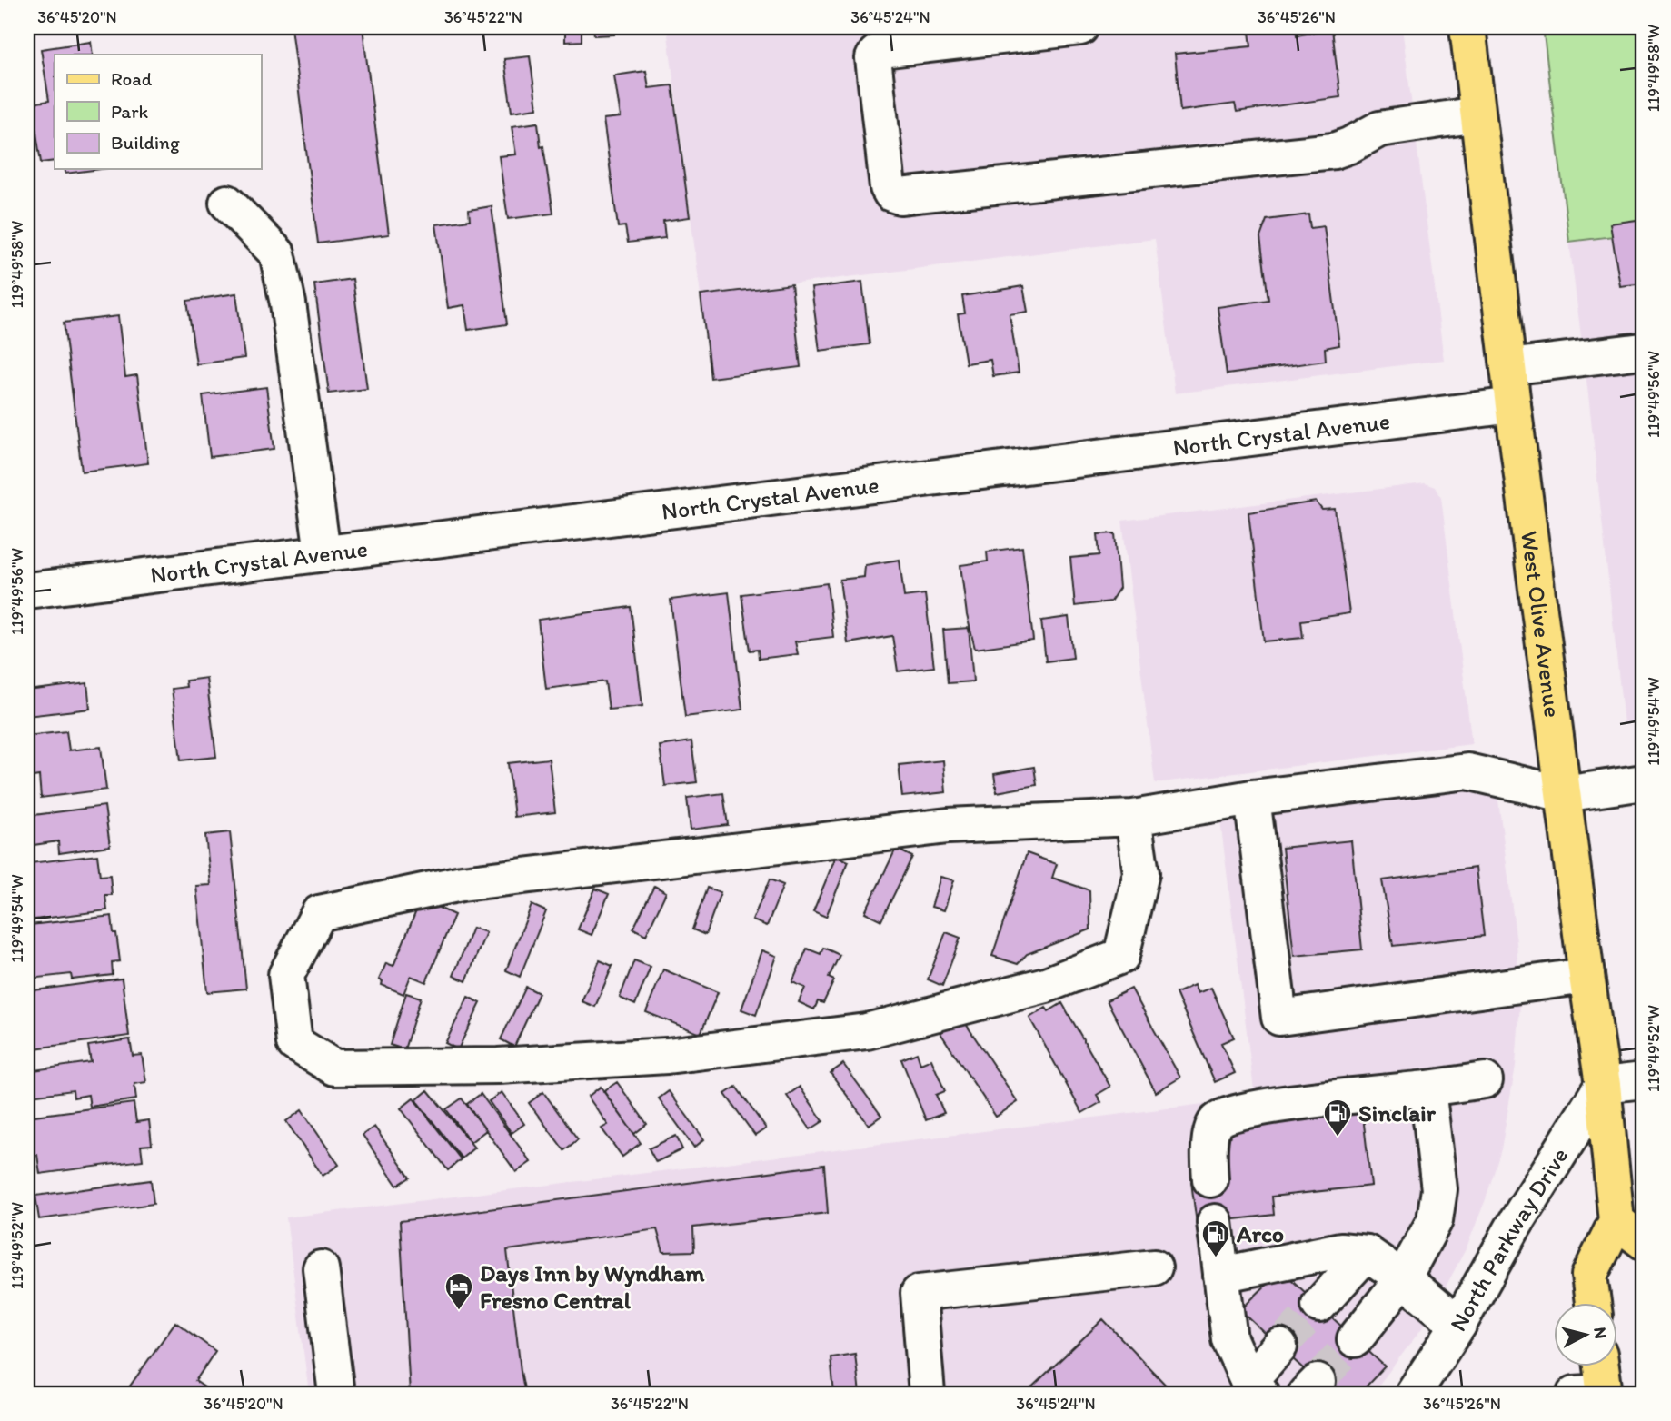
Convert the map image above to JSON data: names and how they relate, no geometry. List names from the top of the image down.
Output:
{
  "streets": {
    "main road": ["West Olive Avenue"],
    "street": ["North Crystal Avenue", "North Parkway Drive"]
  },
  "crossings": [
    ["North Crystal Avenue", "West Olive Avenue"],
    ["West Olive Avenue", "North Parkway Drive"]
  ],
  "places": {
    "fuel station": ["Sinclair", "Arco"],
    "hotel": ["Days Inn by Wyndham Fresno Central"]
  },
  "legend": ["Road", "Park", "Building"],
  "north": "right",
  "coordinates": [
    "36°45'20\"N",
    "36°45'22\"N",
    "36°45'24\"N",
    "36°45'26\"N",
    "119°49'58\"W",
    "119°49'56\"W",
    "119°49'54\"W",
    "119°49'52\"W"
  ]
}
